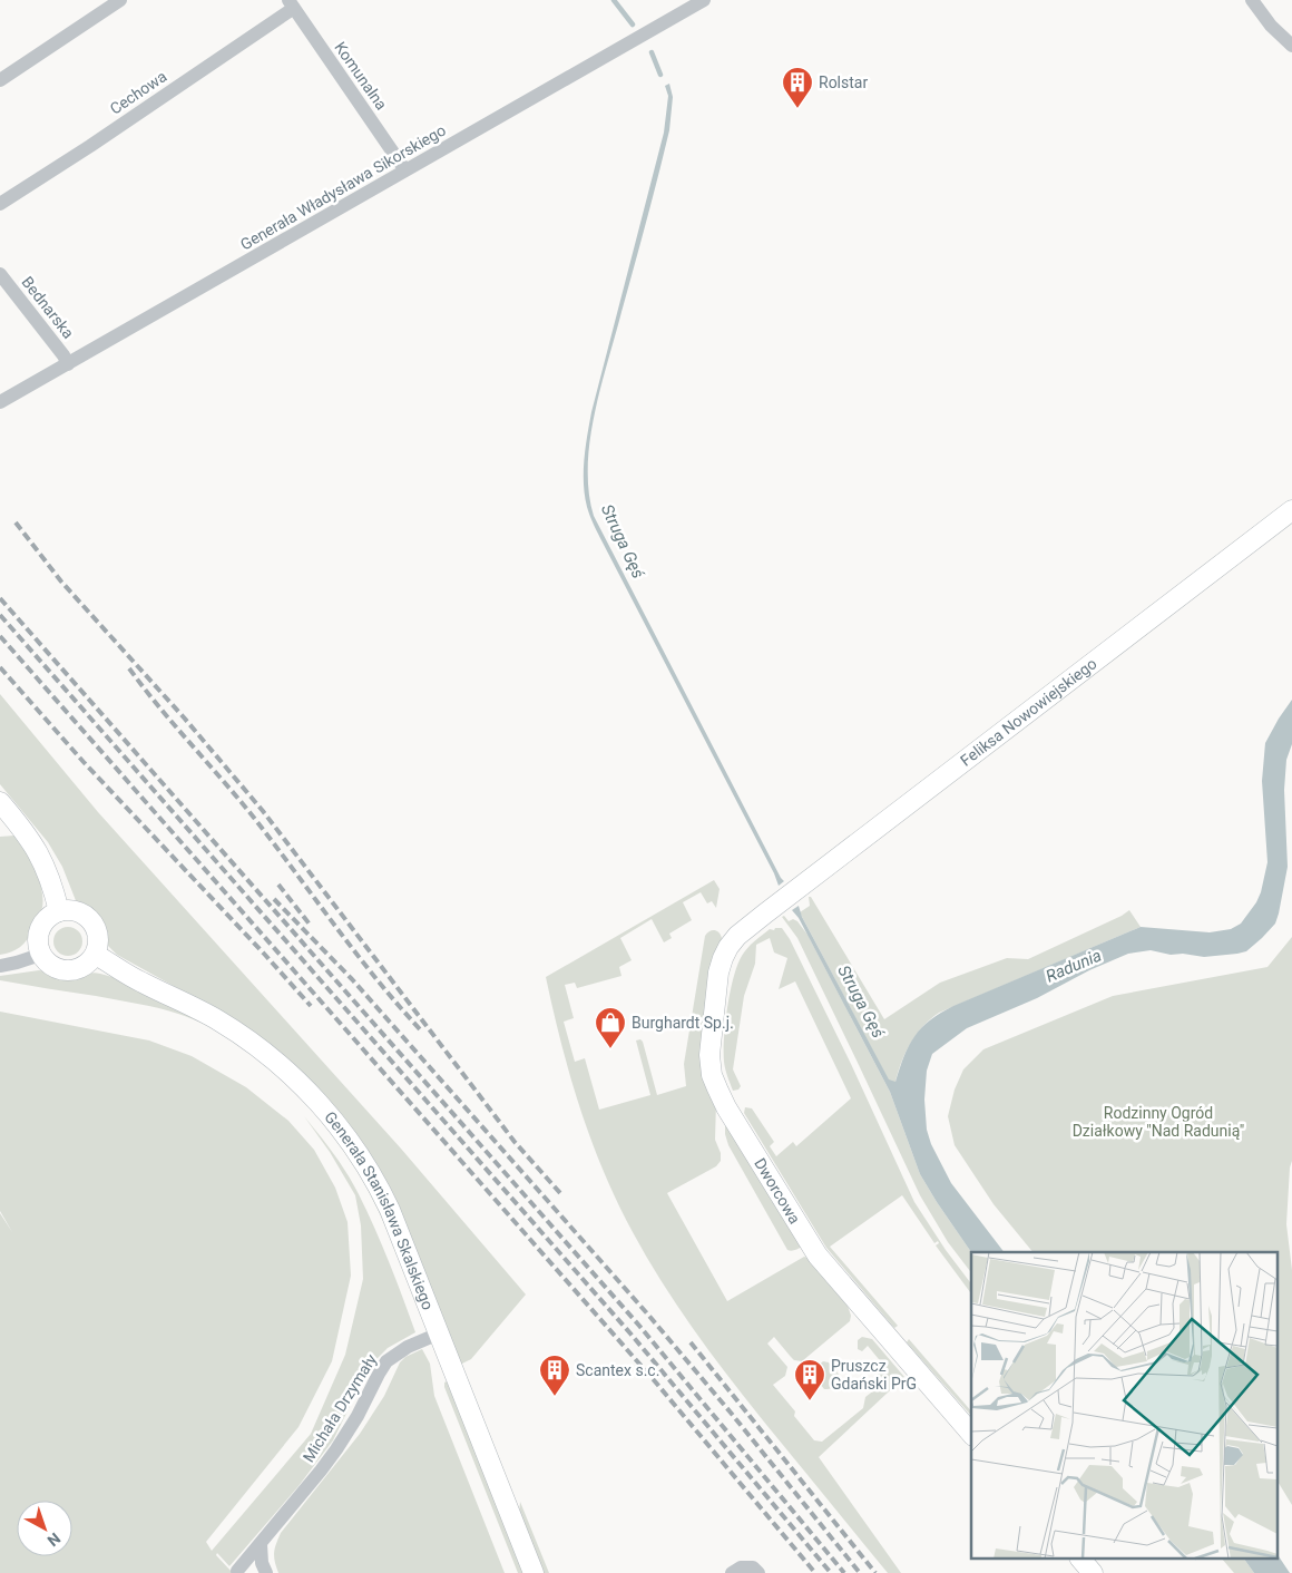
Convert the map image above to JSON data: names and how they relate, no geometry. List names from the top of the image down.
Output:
{
  "streets": {
    "street": [
      "Komunalna",
      "Cechowa",
      "Generała Władysława Sikorskiego",
      "Bednarska",
      "Feliksa Nowowiejskiego",
      "Dworcowa",
      "Generała Stanisława Skalskiego",
      "Michała Drzymały"
    ]
  },
  "crossings": [
    ["Komunalna", "Cechowa"],
    ["Komunalna", "Generała Władysława Sikorskiego"],
    ["Generała Władysława Sikorskiego", "Bednarska"],
    ["Feliksa Nowowiejskiego", "Dworcowa"],
    ["Generała Stanisława Skalskiego", "Michała Drzymały"]
  ],
  "water": ["Struga Gęś", "Radunia"],
  "parks": ["Rodzinny Ogród Działkowy \"Nad Radunią\""],
  "places": {
    "building": ["Rolstar", "Scantex s.c.", "Pruszcz Gdański PrG"],
    "shop": ["Burghardt Sp.j."]
  },
  "north": "bottom right"
}
